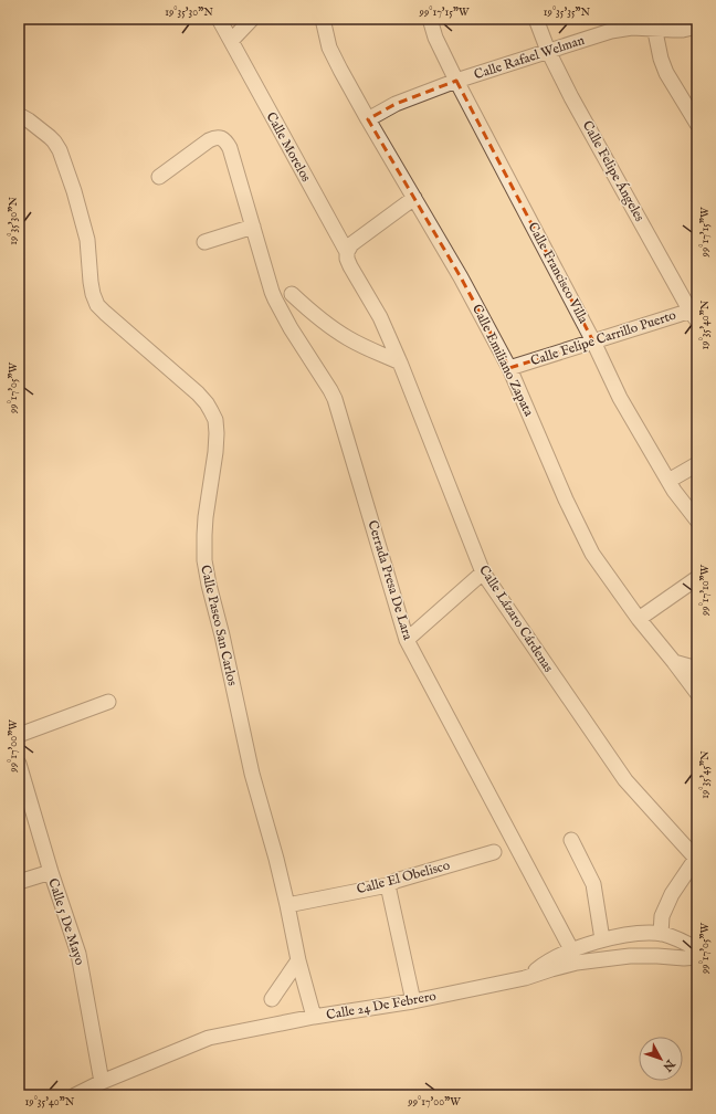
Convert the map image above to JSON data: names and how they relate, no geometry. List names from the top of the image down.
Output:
{
  "streets": {
    "street": [
      "Calle Rafael Welman",
      "Calle Morelos",
      "Calle Felipe Ángeles",
      "Calle Francisco Villa",
      "Calle Felipe Carrillo Puerto",
      "Calle Emiliano Zapata",
      "Cerrada Presa De Lara",
      "Calle Lázaro Cárdenas",
      "Calle Paseo San Carlos",
      "Calle El Obelisco",
      "Calle 5 De Mayo",
      "Calle 24 De Febrero"
    ]
  },
  "crossings": [
    ["Calle Rafael Welman", "Calle Felipe Ángeles"],
    ["Calle Rafael Welman", "Calle Francisco Villa"],
    ["Calle Rafael Welman", "Calle Emiliano Zapata"],
    ["Calle Morelos", "Calle Lázaro Cárdenas"],
    ["Calle Felipe Ángeles", "Calle Felipe Carrillo Puerto"],
    ["Calle Francisco Villa", "Calle Felipe Carrillo Puerto"],
    ["Calle Felipe Carrillo Puerto", "Calle Emiliano Zapata"],
    ["Calle Paseo San Carlos", "Calle El Obelisco"],
    ["Calle Paseo San Carlos", "Calle 24 De Febrero"],
    ["Calle 5 De Mayo", "Calle 24 De Febrero"]
  ],
  "north": "bottom right",
  "coordinates": [
    "19°35'30\"N",
    "99°17'15\"W",
    "19°35'35\"N",
    "19°35'40\"N",
    "99°17'05\"W",
    "99°17'10\"W",
    "99°17'00\"W",
    "19°35'45\"N"
  ]
}
